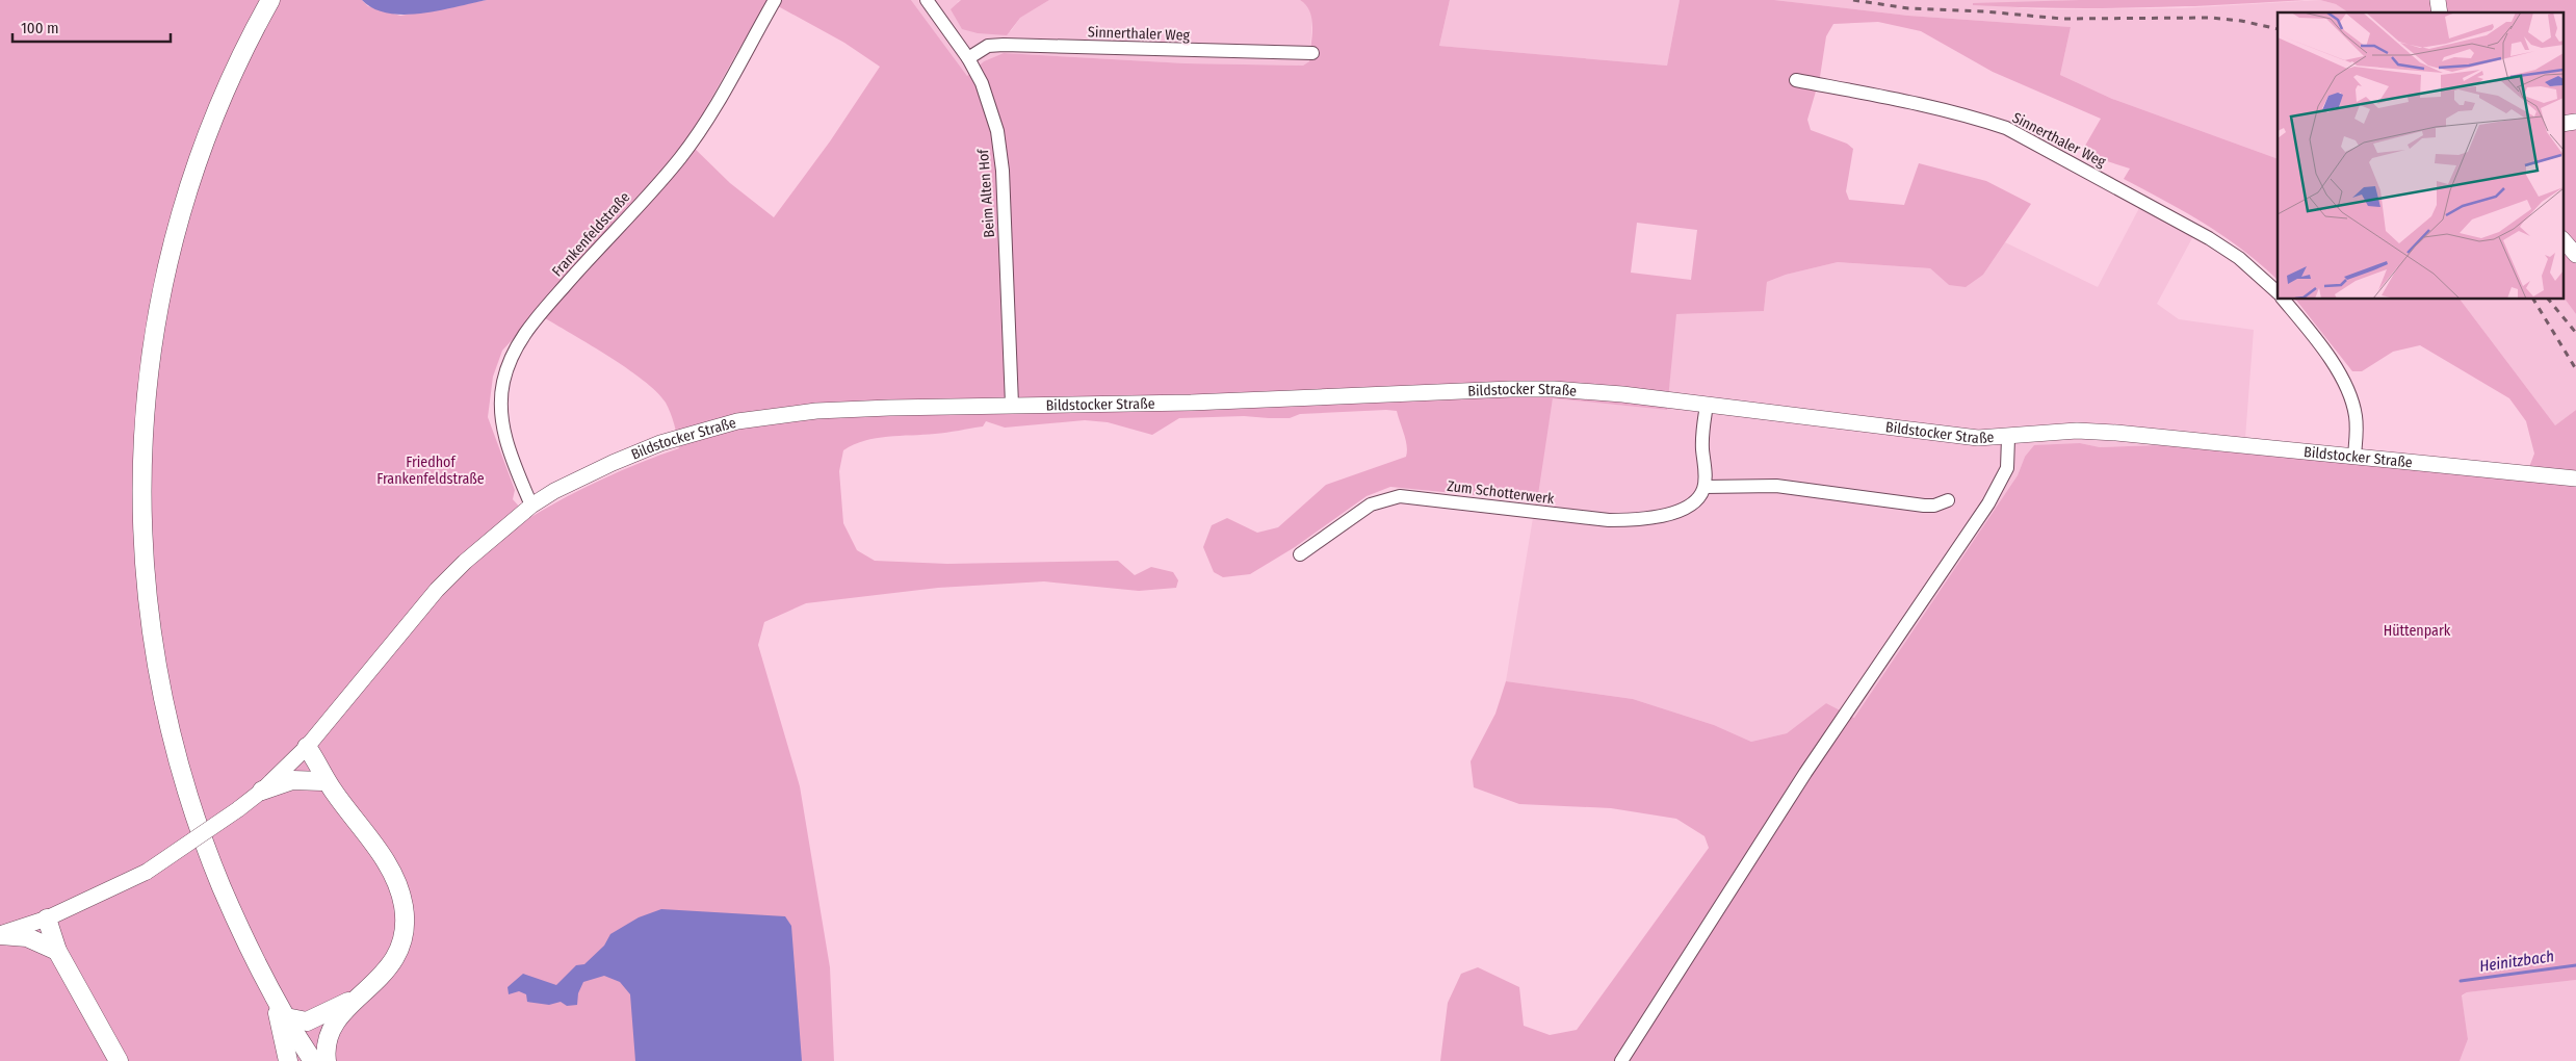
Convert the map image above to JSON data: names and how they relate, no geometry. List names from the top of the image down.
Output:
{
  "streets": {
    "main road": ["Bildstocker Straße"],
    "street": [
      "Sinnerthaler Weg",
      "Beim Alten Hof",
      "Frankenfeldstraße",
      "Zum Schotterwerk"
    ]
  },
  "crossings": [
    ["Sinnerthaler Weg", "Beim Alten Hof"],
    ["Beim Alten Hof", "Bildstocker Straße"],
    ["Frankenfeldstraße", "Bildstocker Straße"]
  ],
  "water": ["Heinitzbach"],
  "parks": ["Friedhof Frankenfeldstraße", "Hüttenpark"],
  "scale_bar": "100 m"
}
